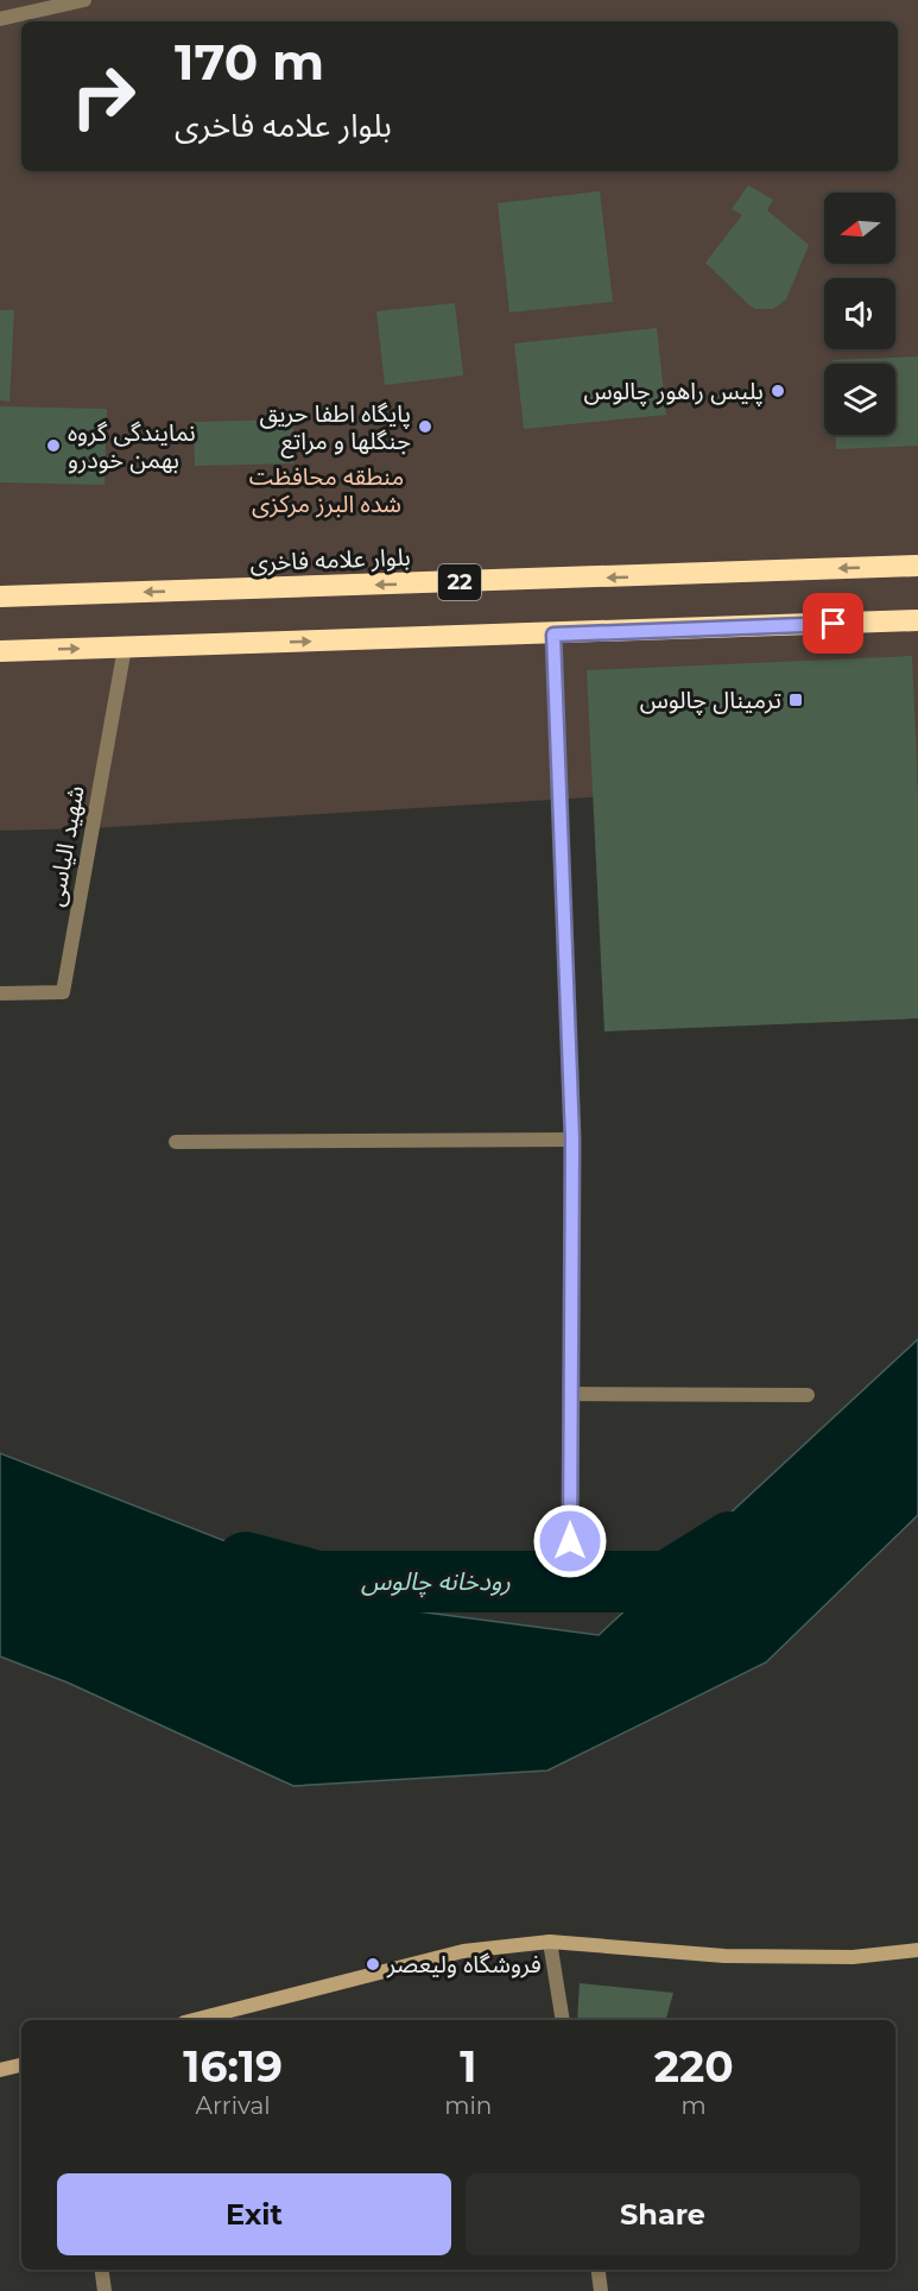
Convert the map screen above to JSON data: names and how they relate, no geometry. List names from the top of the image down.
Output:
{
  "streets": {
    "highway": ["بلوار علامه فاخری", "22"],
    "street": ["شهید الیاسی"]
  },
  "water": ["رودخانه چالوس"],
  "parks": ["منطقه محافظت شده البرز مرکزی"],
  "places": {
    "other": [
      "پلیس راهور چالوس",
      "پایگاه اطفا حریق جنگلها و مراتع",
      "نمایندگی گروه بهمن خودرو",
      "فروشگاه ولیعصر"
    ],
    "transit": ["ترمینال چالوس"]
  },
  "north": "left",
  "page": {
    "turn": ["170 m", "بلوار علامه فاخری"],
    "eta": [
      "16:19",
      "Arrival",
      "1",
      "min",
      "220",
      "m"
    ],
    "buttons": ["Exit", "Share"]
  }
}
